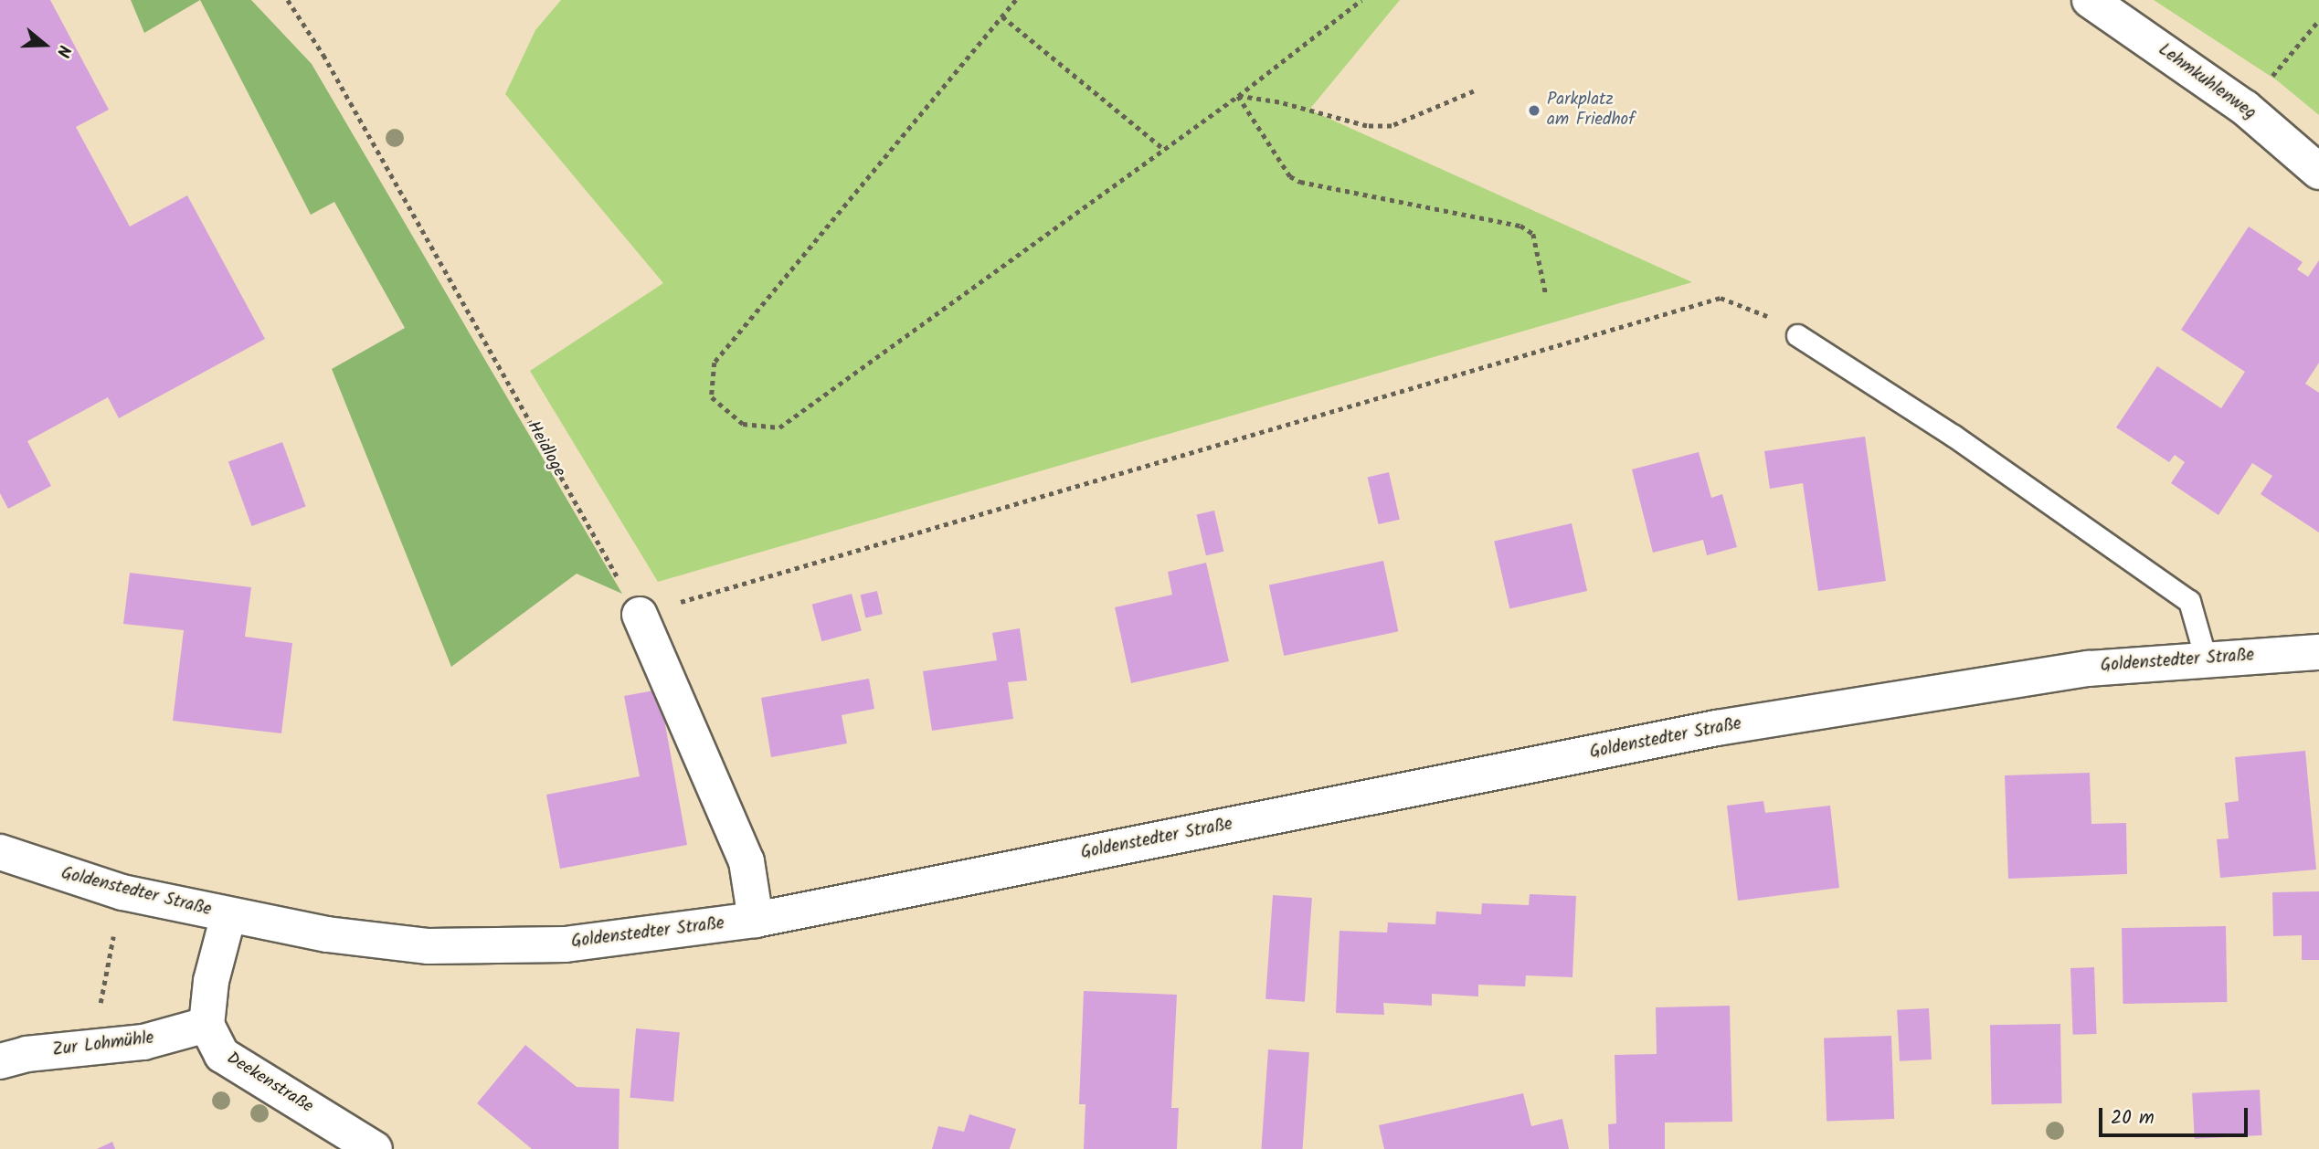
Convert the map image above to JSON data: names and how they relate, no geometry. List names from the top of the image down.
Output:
{
  "streets": {
    "street": [
      "Lehmkuhlenweg",
      "Goldenstedter Straße",
      "Zur Lohmühle",
      "Deekenstraße"
    ],
    "path": ["Heidloge"]
  },
  "crossings": [
    ["Zur Lohmühle", "Deekenstraße"]
  ],
  "places": ["Parkplatz am Friedhof"],
  "scale_bar": "20 m",
  "north": "right"
}
